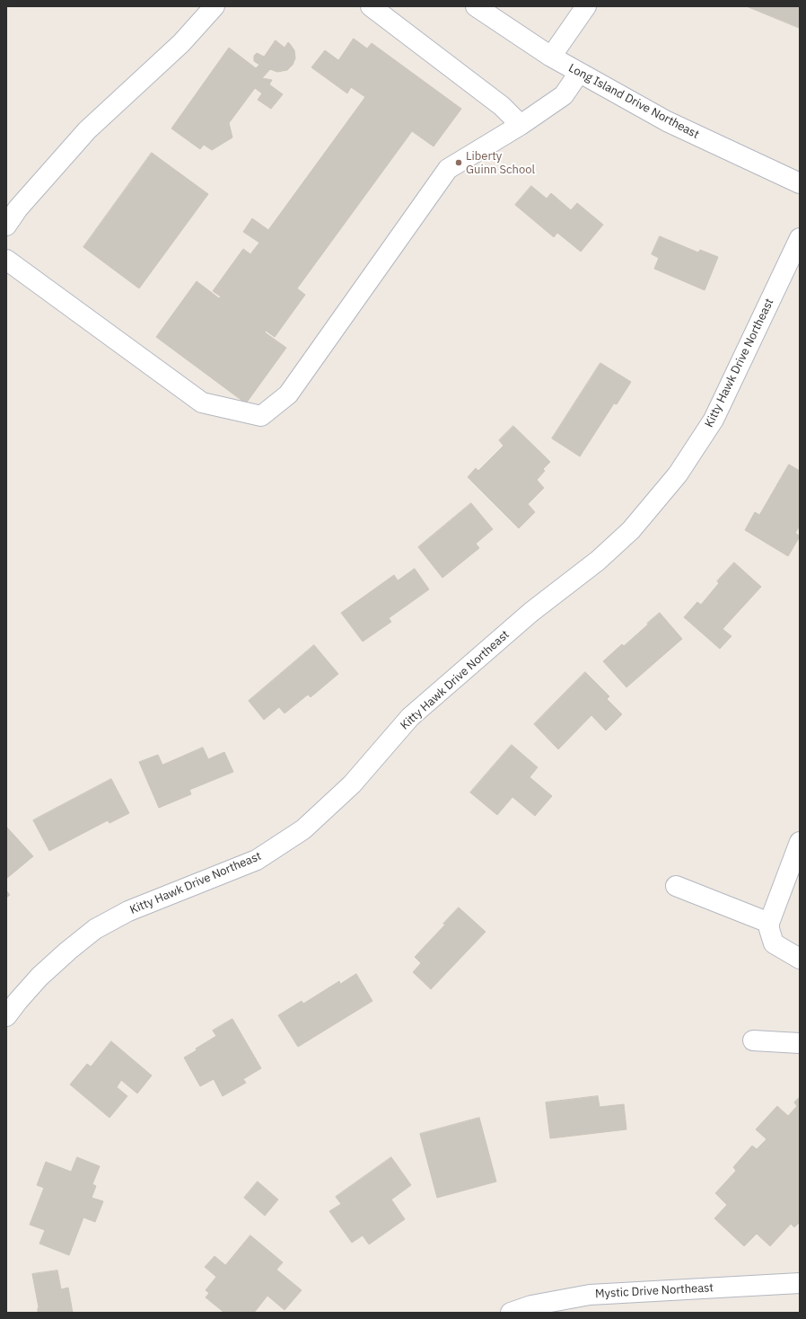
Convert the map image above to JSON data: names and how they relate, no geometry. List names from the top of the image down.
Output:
{
  "streets": {
    "street": ["Long Island Drive Northeast", "Kitty Hawk Drive Northeast", "Mystic Drive Northeast"]
  },
  "places": ["Liberty Guinn School"]
}
